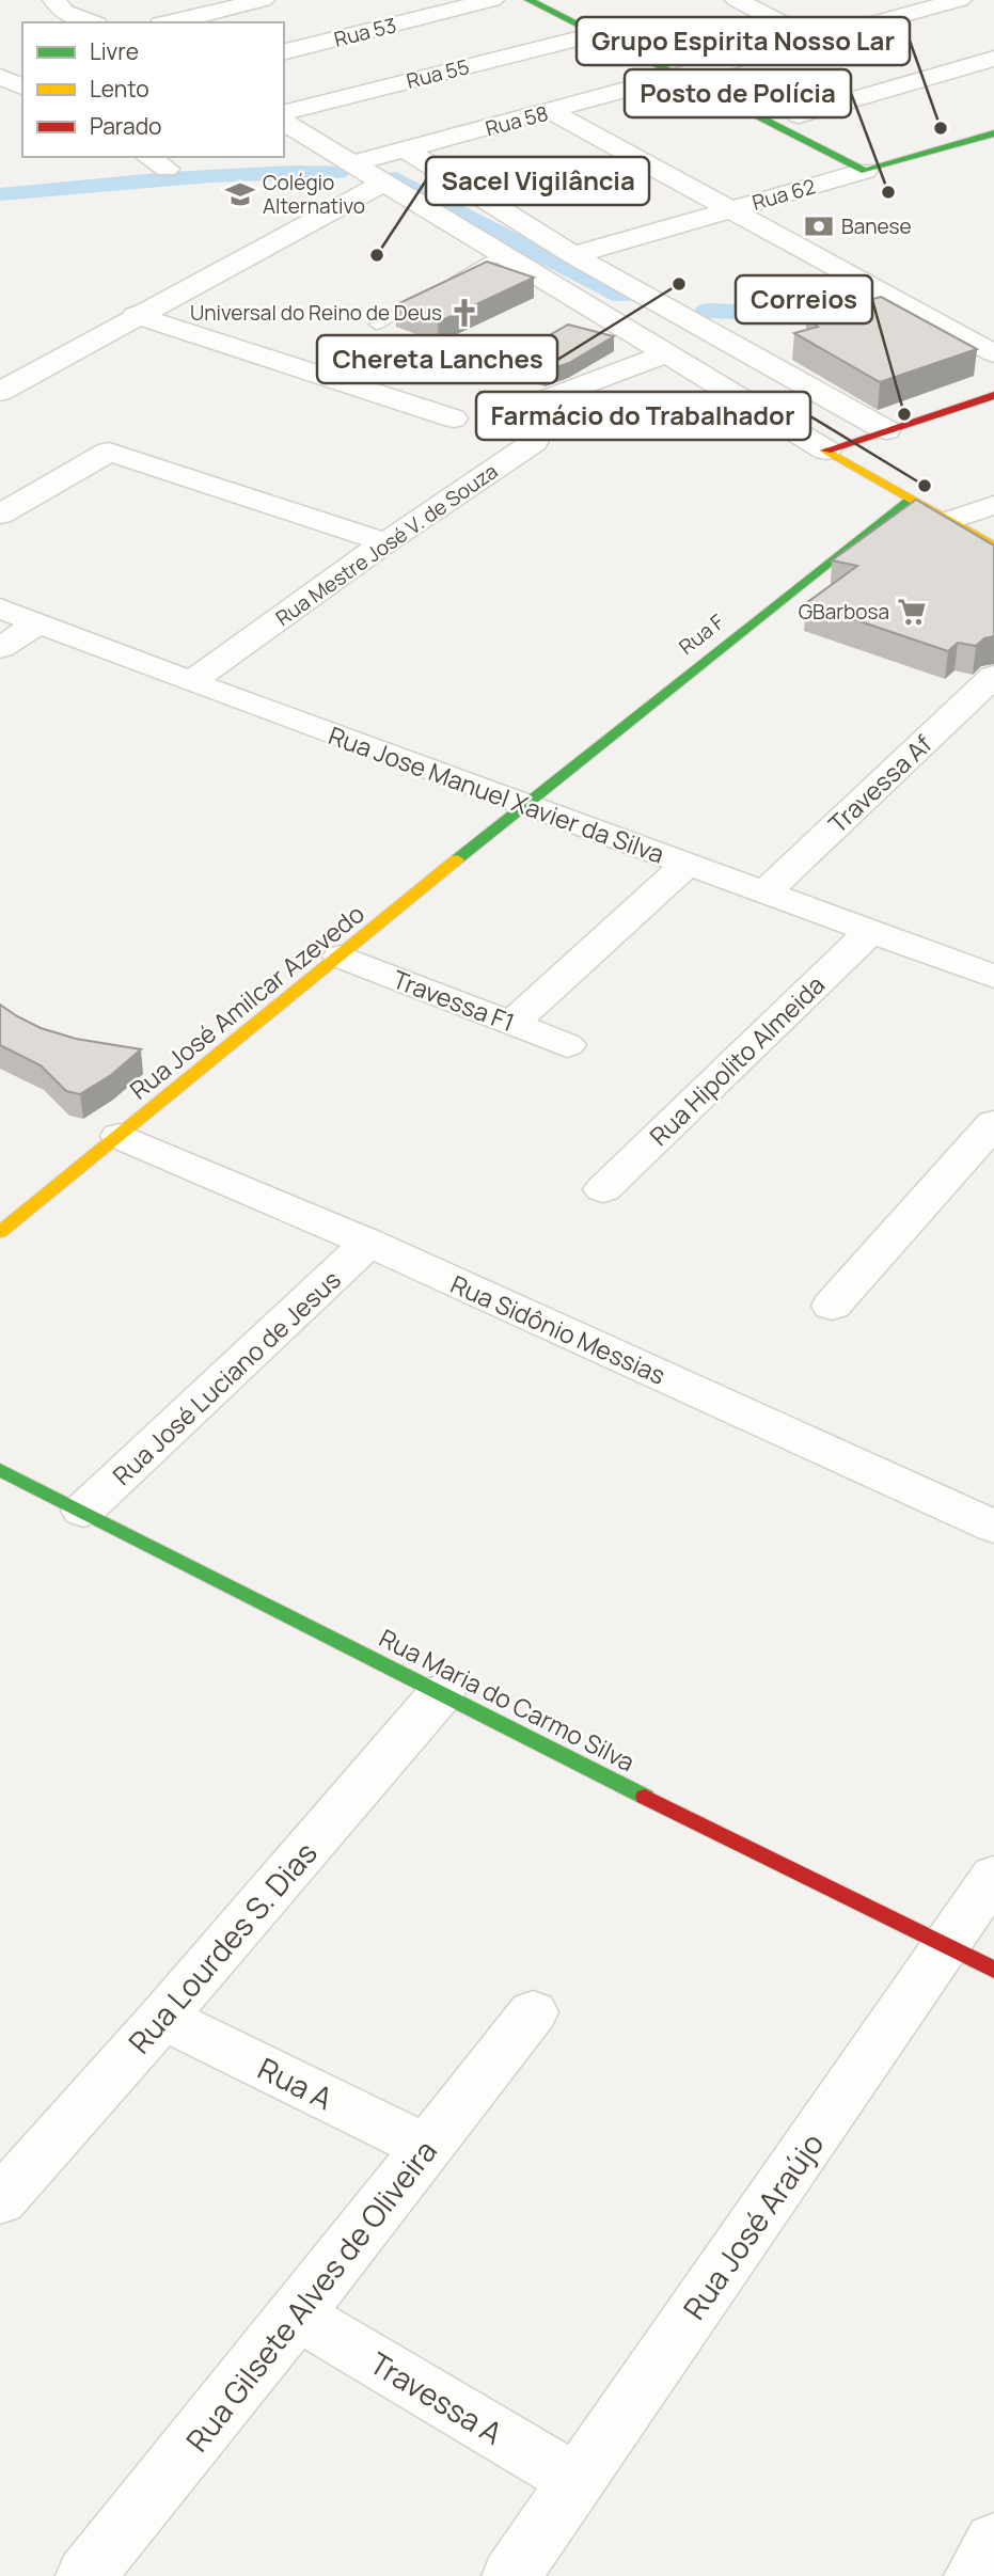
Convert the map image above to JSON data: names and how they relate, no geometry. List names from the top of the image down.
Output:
{
  "streets": {
    "street": [
      "Rua 53",
      "Rua 55",
      "Rua 58",
      "Rua 62",
      "Rua Mestre José V. de Souza",
      "Rua F",
      "Travessa Af",
      "Rua Jose Manuel Xavier da Silva",
      "Travessa F1",
      "Rua José Amilcar Azevedo",
      "Rua Hipolito Almeida",
      "Rua Sidônio Messias",
      "Rua José Luciano de Jesus",
      "Rua Maria do Carmo Silva",
      "Rua Lourdes S. Dias",
      "Rua A",
      "Rua José Araújo",
      "Rua Gilsete Alves de Oliveira",
      "Travessa A"
    ]
  },
  "crossings": [
    ["Rua Mestre José V. de Souza", "Rua Jose Manuel Xavier da Silva"],
    ["Rua F", "Rua Jose Manuel Xavier da Silva"],
    ["Rua F", "Rua José Amilcar Azevedo"],
    ["Travessa Af", "Rua Jose Manuel Xavier da Silva"],
    ["Rua Jose Manuel Xavier da Silva", "Rua José Amilcar Azevedo"],
    ["Rua Jose Manuel Xavier da Silva", "Rua Hipolito Almeida"],
    ["Travessa F1", "Rua José Amilcar Azevedo"],
    ["Rua José Amilcar Azevedo", "Rua Sidônio Messias"],
    ["Rua Sidônio Messias", "Rua José Luciano de Jesus"],
    ["Rua José Luciano de Jesus", "Rua Maria do Carmo Silva"],
    ["Rua Maria do Carmo Silva", "Rua Lourdes S. Dias"],
    ["Rua Maria do Carmo Silva", "Rua José Araújo"],
    ["Rua Lourdes S. Dias", "Rua A"],
    ["Rua A", "Rua Gilsete Alves de Oliveira"],
    ["Rua José Araújo", "Travessa A"],
    ["Rua Gilsete Alves de Oliveira", "Travessa A"]
  ],
  "places": {
    "other": [
      "Grupo Espirita Nosso Lar",
      "Posto de Polícia",
      "Sacel Vigilância",
      "Chereta Lanches",
      "Correios",
      "Farmácio do Trabalhador"
    ],
    "school or university": ["Colégio Alternativo"],
    "bank": ["Banese"],
    "church": ["Universal do Reino de Deus"],
    "supermarket": ["GBarbosa"]
  },
  "legend": ["Livre", "Lento", "Parado"]
}
